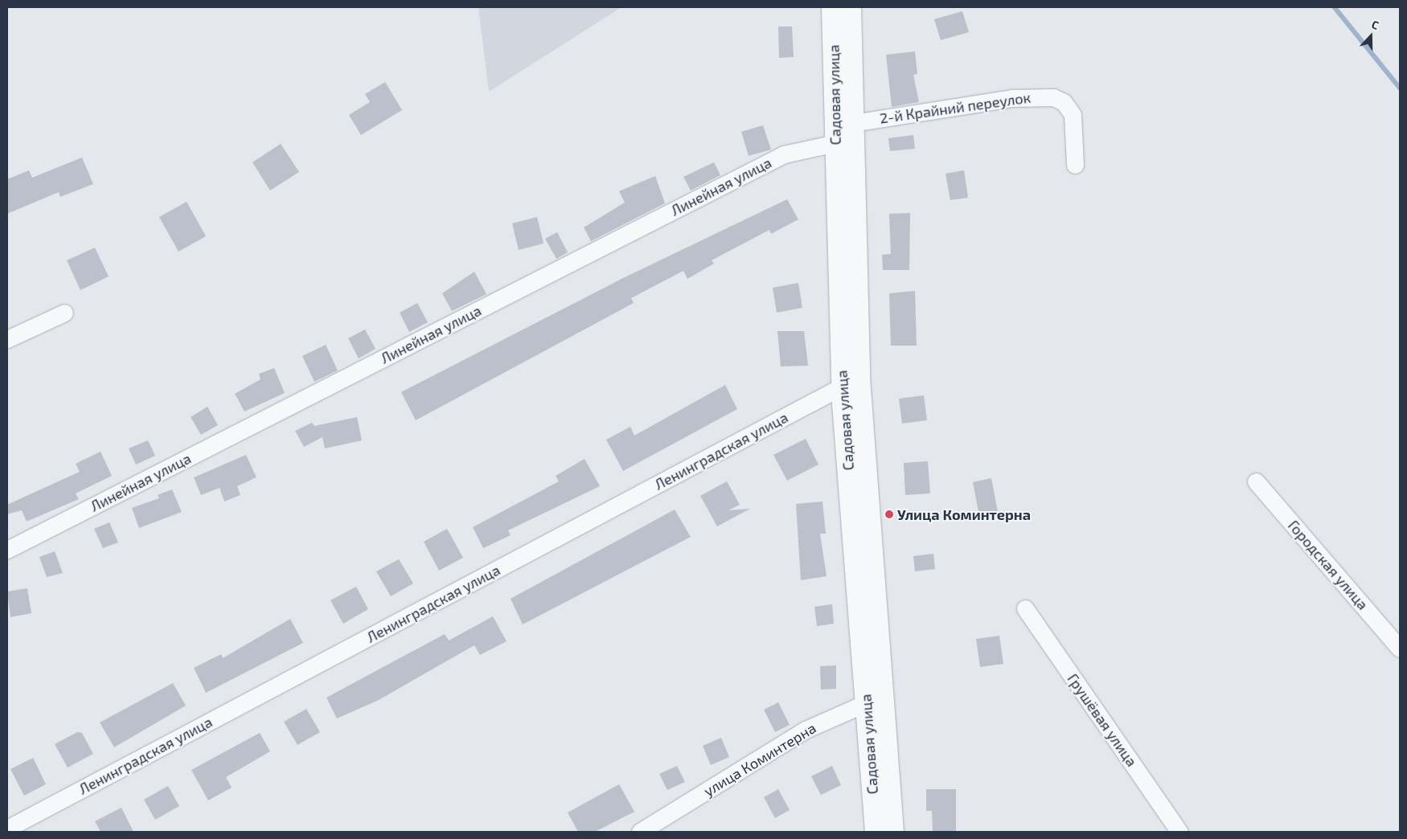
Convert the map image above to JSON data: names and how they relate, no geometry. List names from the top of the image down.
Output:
{
  "streets": {
    "street": [
      "Садовая улица",
      "2-й Крайний переулок",
      "Линейная улица",
      "Ленинградская улица",
      "Городская улица",
      "Грушёвая улица",
      "улица Коминтерна"
    ]
  },
  "crossings": [
    ["Садовая улица", "2-й Крайний переулок"],
    ["Садовая улица", "Линейная улица"],
    ["Садовая улица", "Ленинградская улица"],
    ["Садовая улица", "улица Коминтерна"]
  ],
  "places": ["Улица Коминтерна"],
  "north": "top"
}
